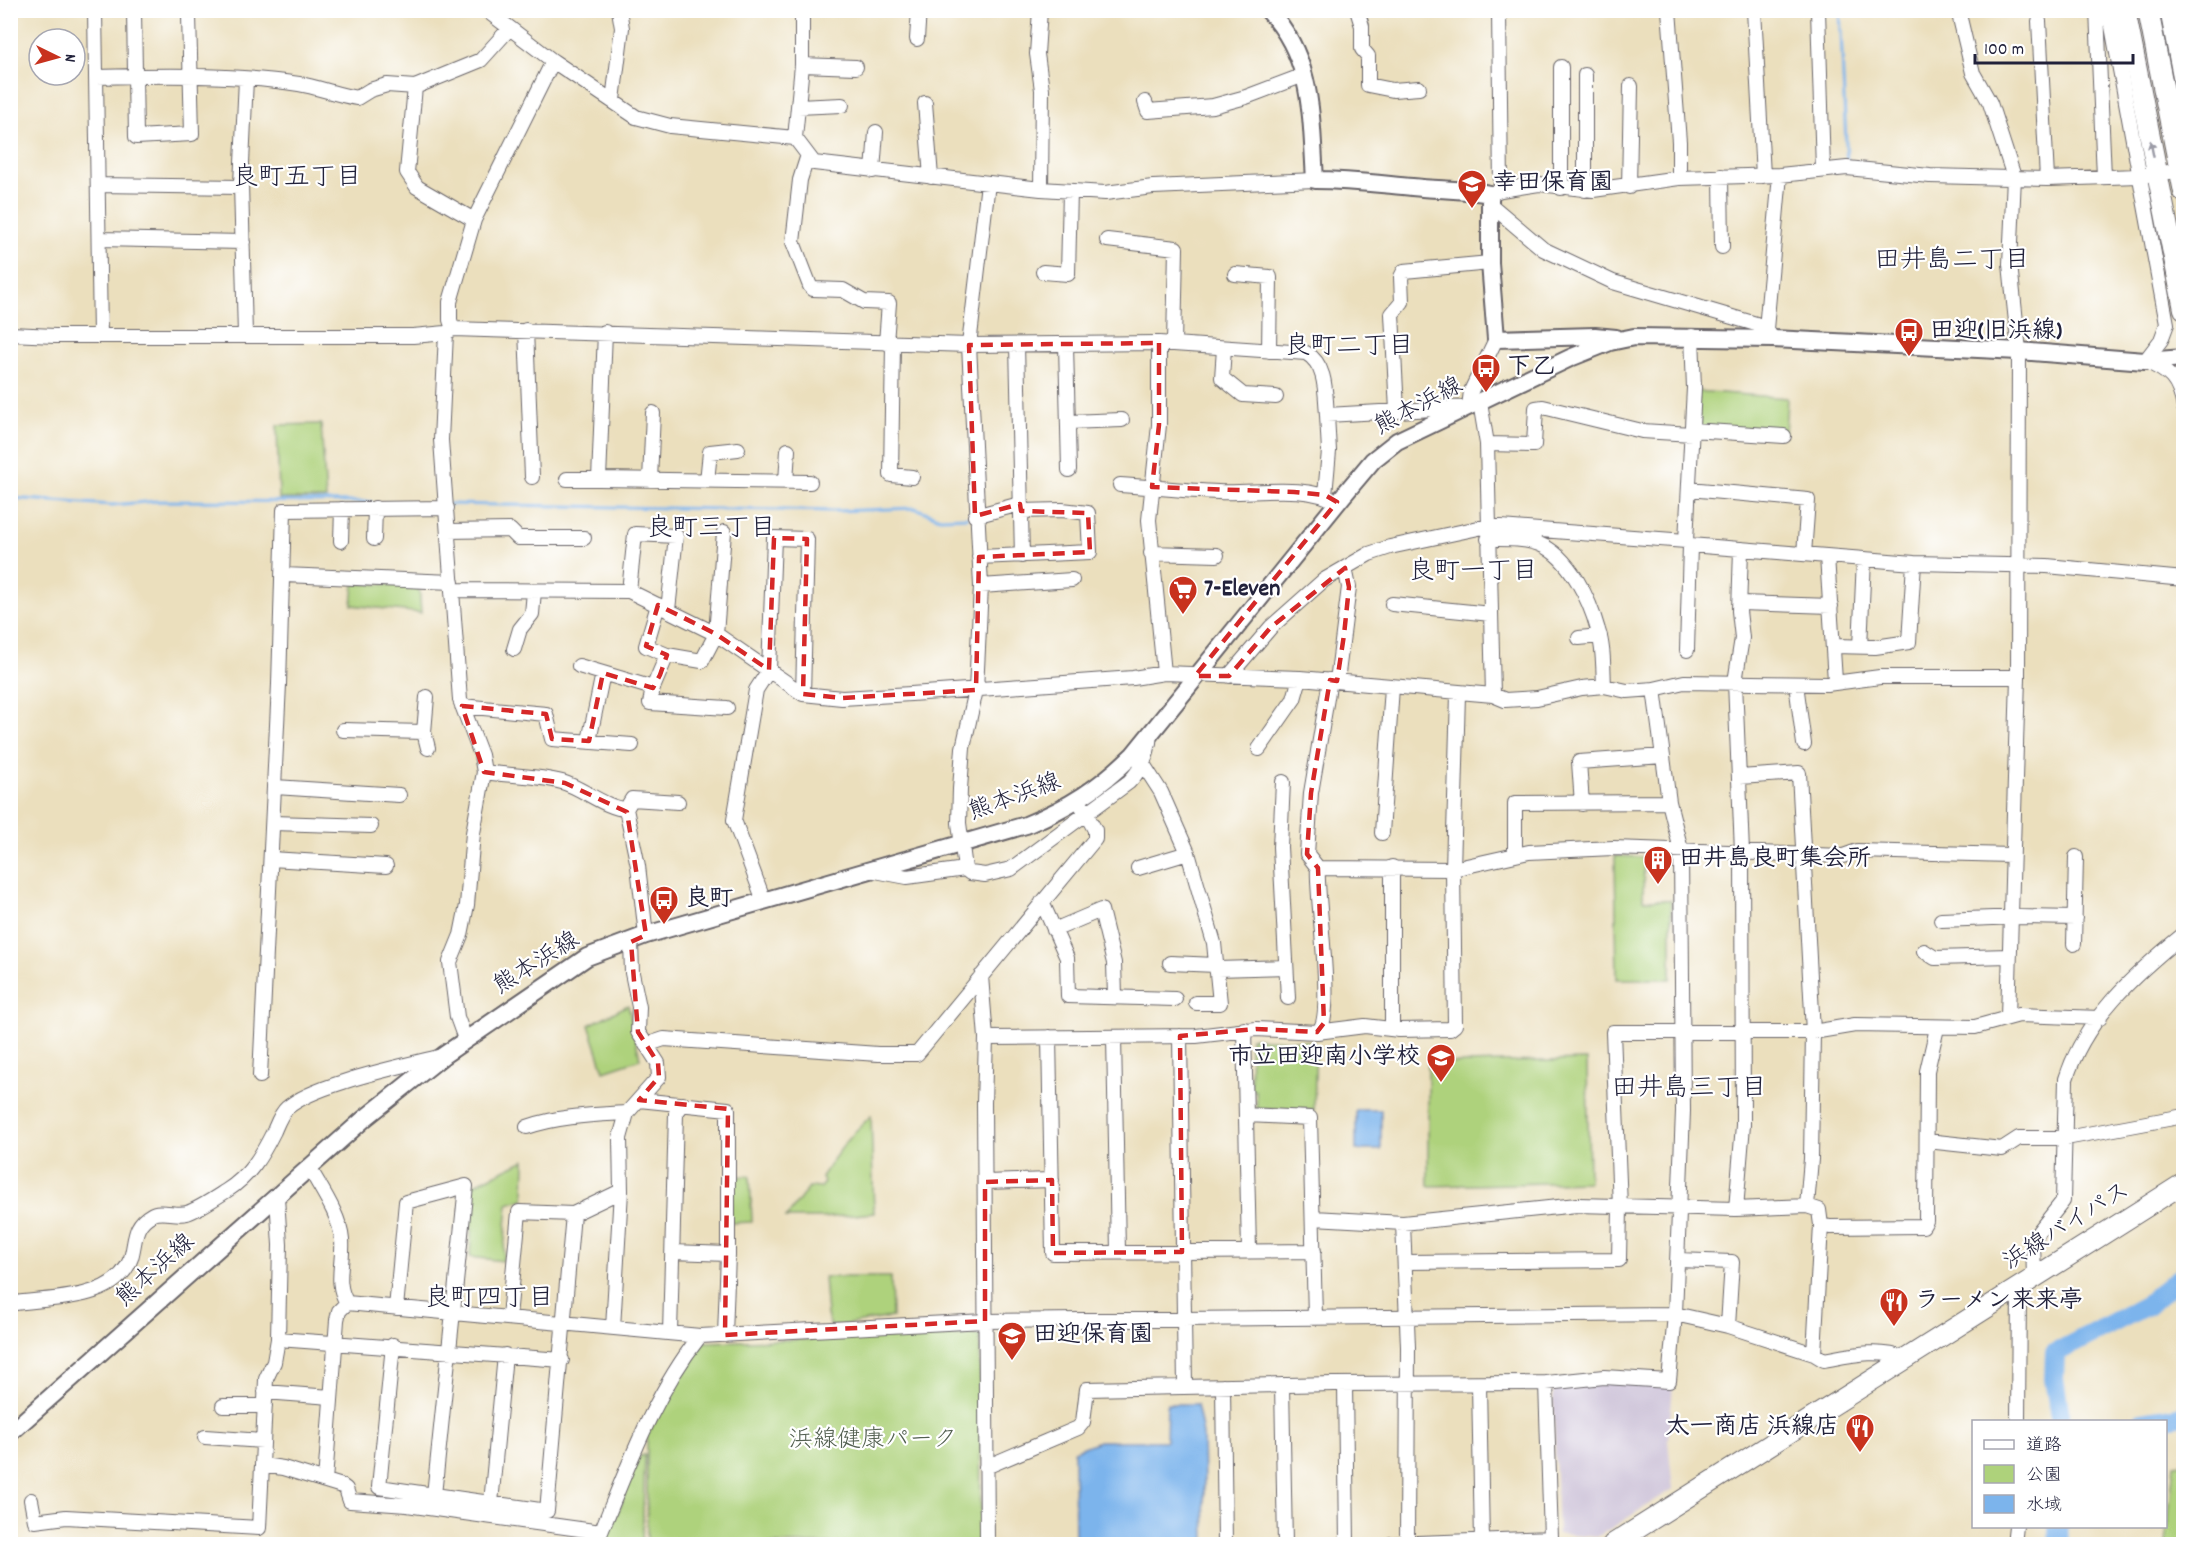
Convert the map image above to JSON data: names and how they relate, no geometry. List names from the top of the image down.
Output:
{
  "streets": {
    "highway": ["浜線バイパス"],
    "main road": ["熊本浜線"]
  },
  "districts": [
    "良町五丁目",
    "田井島二丁目",
    "良町二丁目",
    "良町三丁目",
    "良町一丁目",
    "田井島三丁目",
    "良町四丁目"
  ],
  "parks": ["浜線健康パーク"],
  "places": {
    "school or university": ["幸田保育園", "市立田迎南小学校", "田迎保育園"],
    "bus stop": ["田迎(旧浜線)", "下乙", "良町"],
    "supermarket": ["7-Eleven"],
    "building": ["田井島良町集会所"],
    "restaurant": ["ラーメン来来亭", "太一商店 浜線店"]
  },
  "legend": ["道路", "公園", "水域"],
  "scale_bar": "100 m",
  "north": "right"
}
